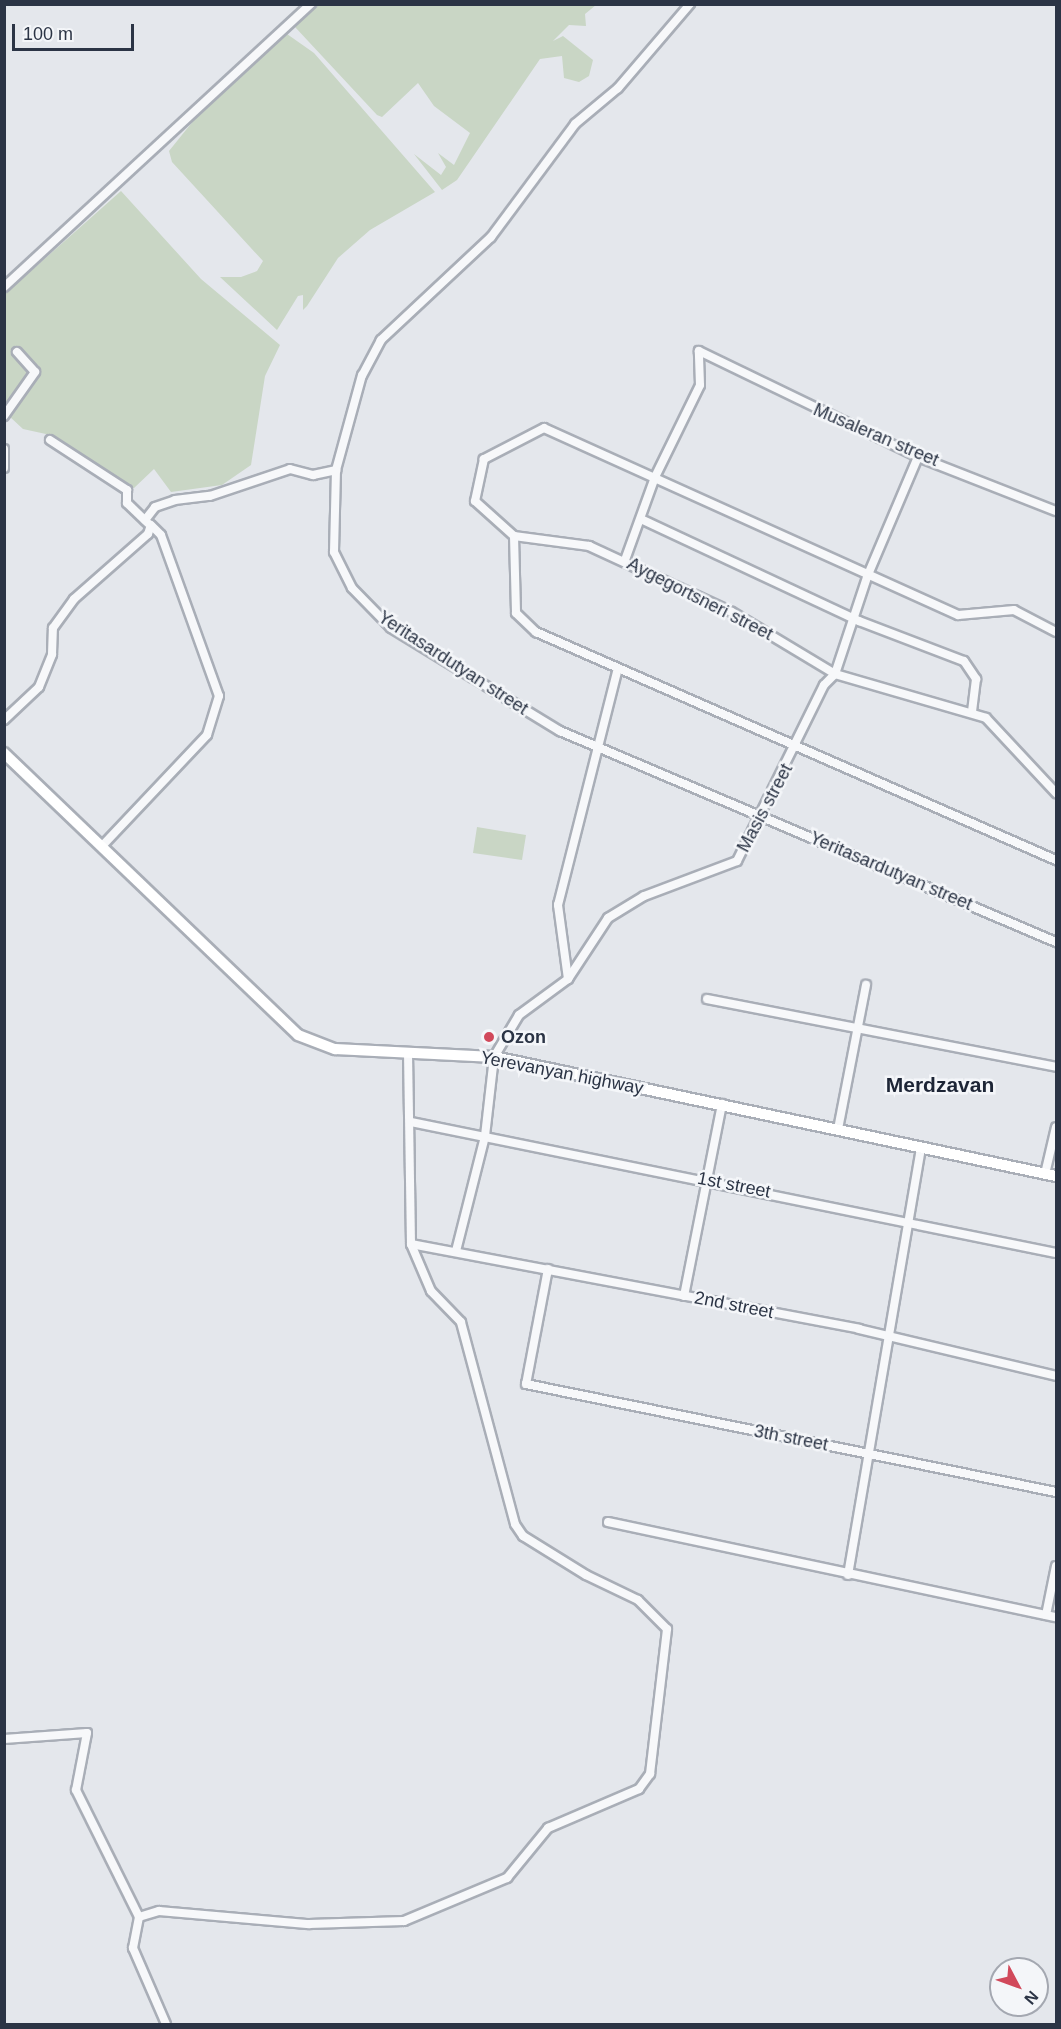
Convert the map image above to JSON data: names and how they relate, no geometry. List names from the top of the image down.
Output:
{
  "streets": {
    "main road": ["Yerevanyan highway"],
    "street": [
      "Musaleran street",
      "Aygegortsneri street",
      "Yeritasardutyan street",
      "Masis street",
      "1st street",
      "2nd street",
      "3th street"
    ]
  },
  "crossings": [
    ["Musaleran street", "Masis street"],
    ["Aygegortsneri street", "Masis street"],
    ["Yeritasardutyan street", "Masis street"],
    ["Masis street", "Yerevanyan highway"],
    ["2nd street", "3th street"]
  ],
  "districts": ["Merdzavan"],
  "places": ["Ozon"],
  "scale_bar": "100 m",
  "north": "bottom right"
}
